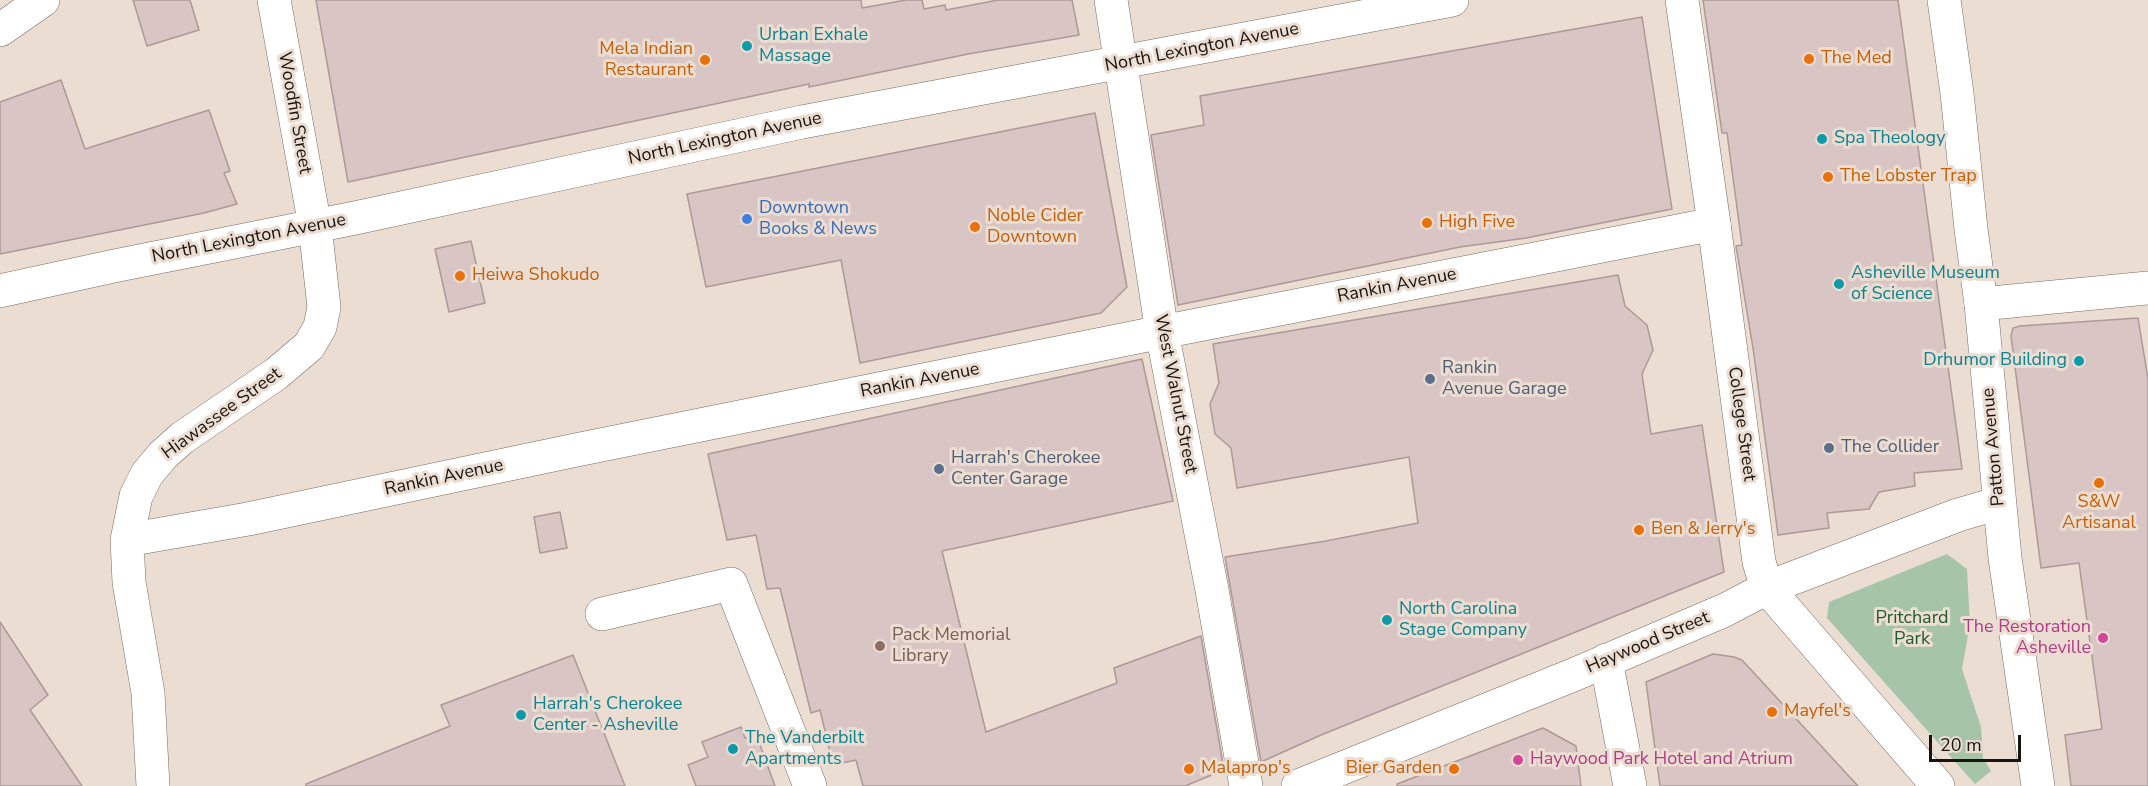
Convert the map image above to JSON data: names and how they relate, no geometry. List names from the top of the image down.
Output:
{
  "streets": {
    "street": [
      "North Lexington Avenue",
      "Woodfin Street",
      "Rankin Avenue",
      "West Walnut Street",
      "Hiawassee Street",
      "College Street",
      "Patton Avenue",
      "Haywood Street"
    ]
  },
  "crossings": [
    ["North Lexington Avenue", "Woodfin Street"],
    ["North Lexington Avenue", "West Walnut Street"],
    ["North Lexington Avenue", "Hiawassee Street"],
    ["Woodfin Street", "Hiawassee Street"],
    ["Rankin Avenue", "West Walnut Street"],
    ["Rankin Avenue", "Hiawassee Street"],
    ["Rankin Avenue", "College Street"],
    ["College Street", "Haywood Street"],
    ["Patton Avenue", "Haywood Street"]
  ],
  "parks": ["Pritchard Park"],
  "places": [
    "Urban Exhale Massage",
    "The Med",
    "Mela Indian Restaurant",
    "Spa Theology",
    "The Lobster Trap",
    "Downtown Books & News",
    "High Five",
    "Noble Cider Downtown",
    "Heiwa Shokudo",
    "Asheville Museum of Science",
    "Drhumor Building",
    "Rankin Avenue Garage",
    "The Collider",
    "Harrah's Cherokee Center Garage",
    "S&W Artisanal",
    "Ben & Jerry's",
    "North Carolina Stage Company",
    "The Restoration Asheville",
    "Pack Memorial Library",
    "Mayfel's",
    "Harrah's Cherokee Center - Asheville",
    "The Vanderbilt Apartments",
    "Haywood Park Hotel and Atrium",
    "Malaprop's",
    "Bier Garden"
  ],
  "scale_bar": "20 m"
}
